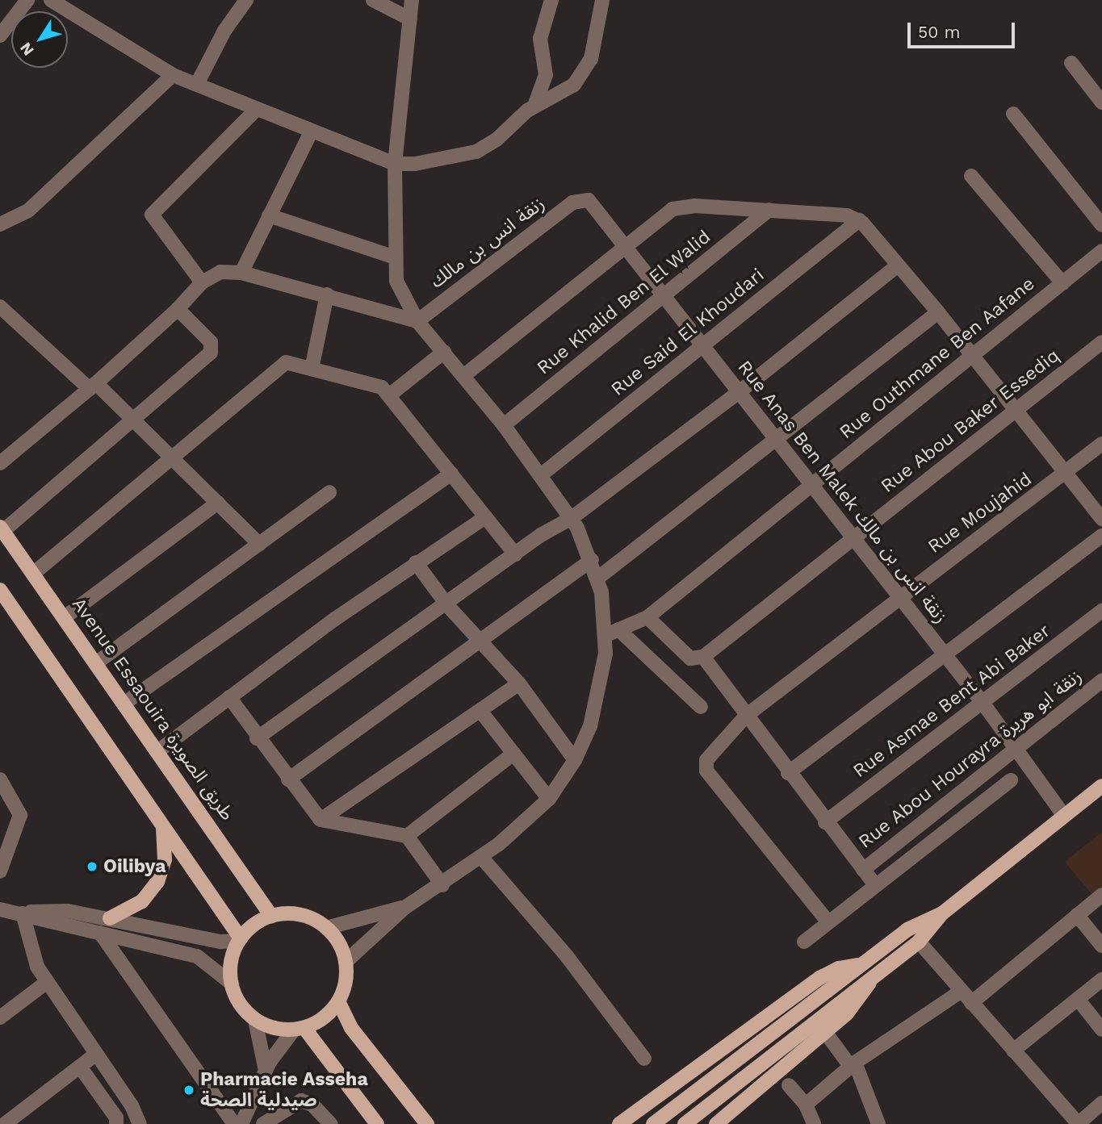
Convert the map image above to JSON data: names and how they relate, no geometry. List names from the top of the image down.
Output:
{
  "streets": {
    "main road": ["Avenue Essaouira طريق الصويرة"],
    "street": [
      "زنقة انس بن مالك",
      "Rue Khalid Ben El Walid",
      "Rue Said El Khoudari",
      "Rue Outhmane Ben Aafane",
      "Rue Abou Baker Essediq",
      "Rue Anas Ben Malek زنقة انس بن مالك",
      "Rue Moujahid",
      "Rue Asmae Bent Abi Baker",
      "Rue Abou Hourayra زنقة ابو هريرة"
    ]
  },
  "crossings": [
    ["زنقة انس بن مالك", "Rue Anas Ben Malek زنقة انس بن مالك"],
    ["Rue Khalid Ben El Walid", "Rue Anas Ben Malek زنقة انس بن مالك"],
    ["Rue Said El Khoudari", "Rue Anas Ben Malek زنقة انس بن مالك"],
    ["Rue Outhmane Ben Aafane", "Rue Anas Ben Malek زنقة انس بن مالك"],
    ["Rue Abou Baker Essediq", "Rue Anas Ben Malek زنقة انس بن مالك"],
    ["Rue Anas Ben Malek زنقة انس بن مالك", "Rue Moujahid"],
    ["Rue Anas Ben Malek زنقة انس بن مالك", "Rue Asmae Bent Abi Baker"],
    ["Rue Anas Ben Malek زنقة انس بن مالك", "Rue Abou Hourayra زنقة ابو هريرة"]
  ],
  "places": ["Oilibya", "Pharmacie Asseha صيدلية الصحة"],
  "scale_bar": "50 m",
  "north": "bottom left"
}
